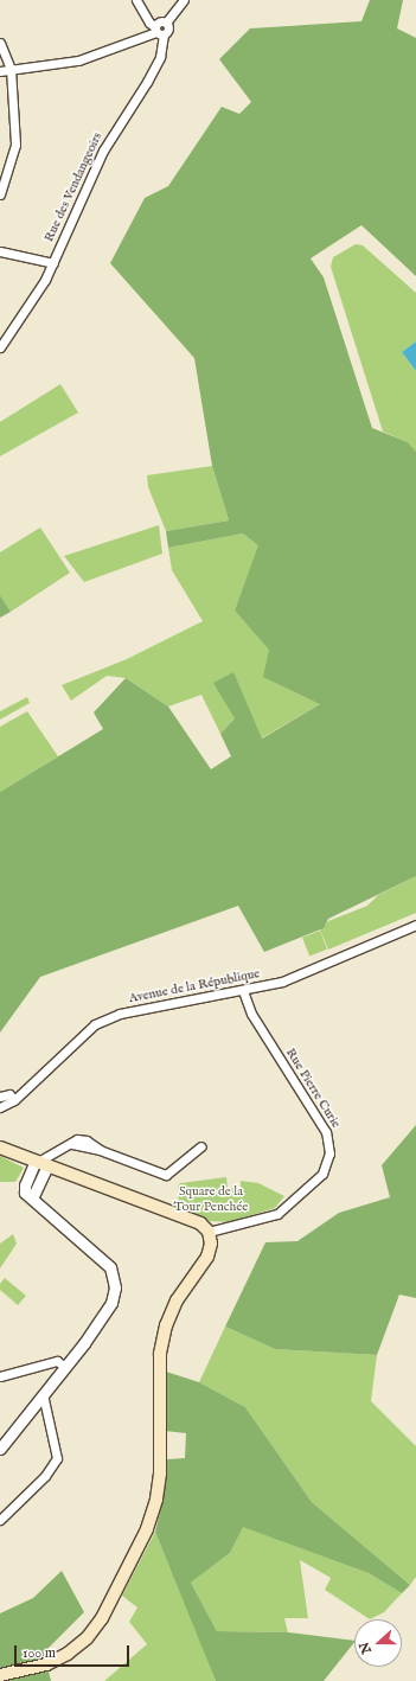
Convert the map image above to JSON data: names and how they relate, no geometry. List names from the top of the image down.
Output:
{
  "streets": {
    "street": ["Rue des Vendangeoirs", "Avenue de la République", "Rue Pierre Curie"]
  },
  "crossings": [
    ["Avenue de la République", "Rue Pierre Curie"]
  ],
  "parks": ["Square de la Tour Penchée"],
  "scale_bar": "100 m",
  "north": "left"
}
